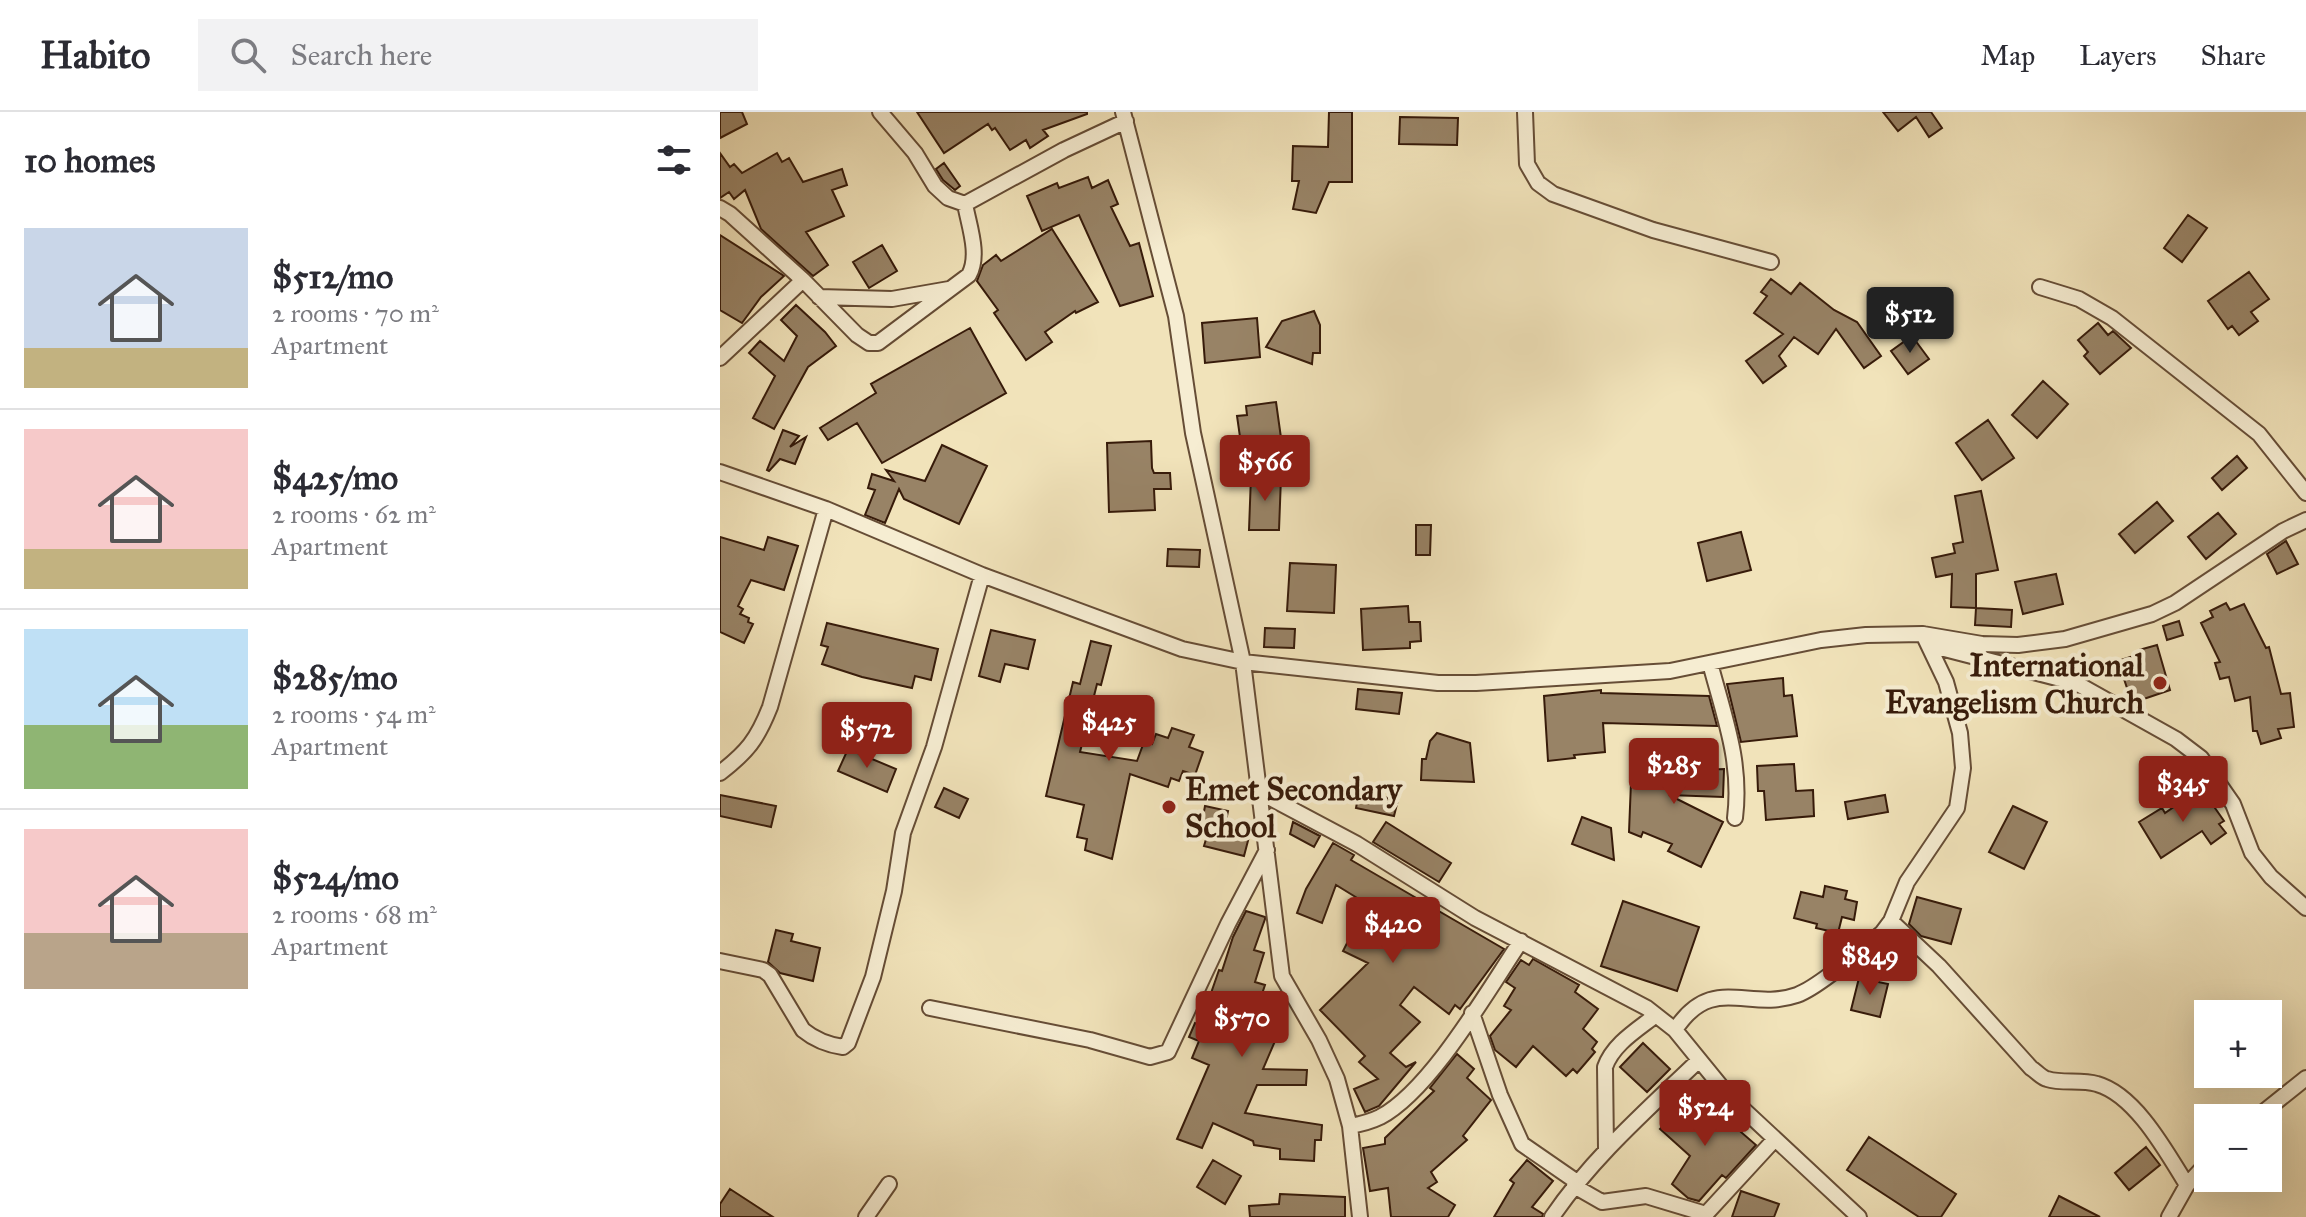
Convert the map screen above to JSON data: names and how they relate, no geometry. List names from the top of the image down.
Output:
{
  "places": ["International Evangelism Church", "Emet Secondary School"],
  "page": {
    "header": "Habito",
    "search": "Search here",
    "nav": ["Map", "Layers", "Share"],
    "heading": "10 homes",
    "list": [
      {
        "name": "$512/mo",
        "note": "2 rooms · 70 m² · Apartment"
      },
      {
        "name": "$425/mo",
        "note": "2 rooms · 62 m² · Apartment"
      },
      {
        "name": "$285/mo",
        "note": "2 rooms · 54 m² · Apartment"
      },
      {
        "name": "$524/mo",
        "note": "2 rooms · 68 m² · Apartment"
      }
    ],
    "price": [
      "$512",
      "$566",
      "$425",
      "$572",
      "$285",
      "$345",
      "$420",
      "$849",
      "$570",
      "$524"
    ],
    "map_buttons": ["+", "−"]
  }
}
